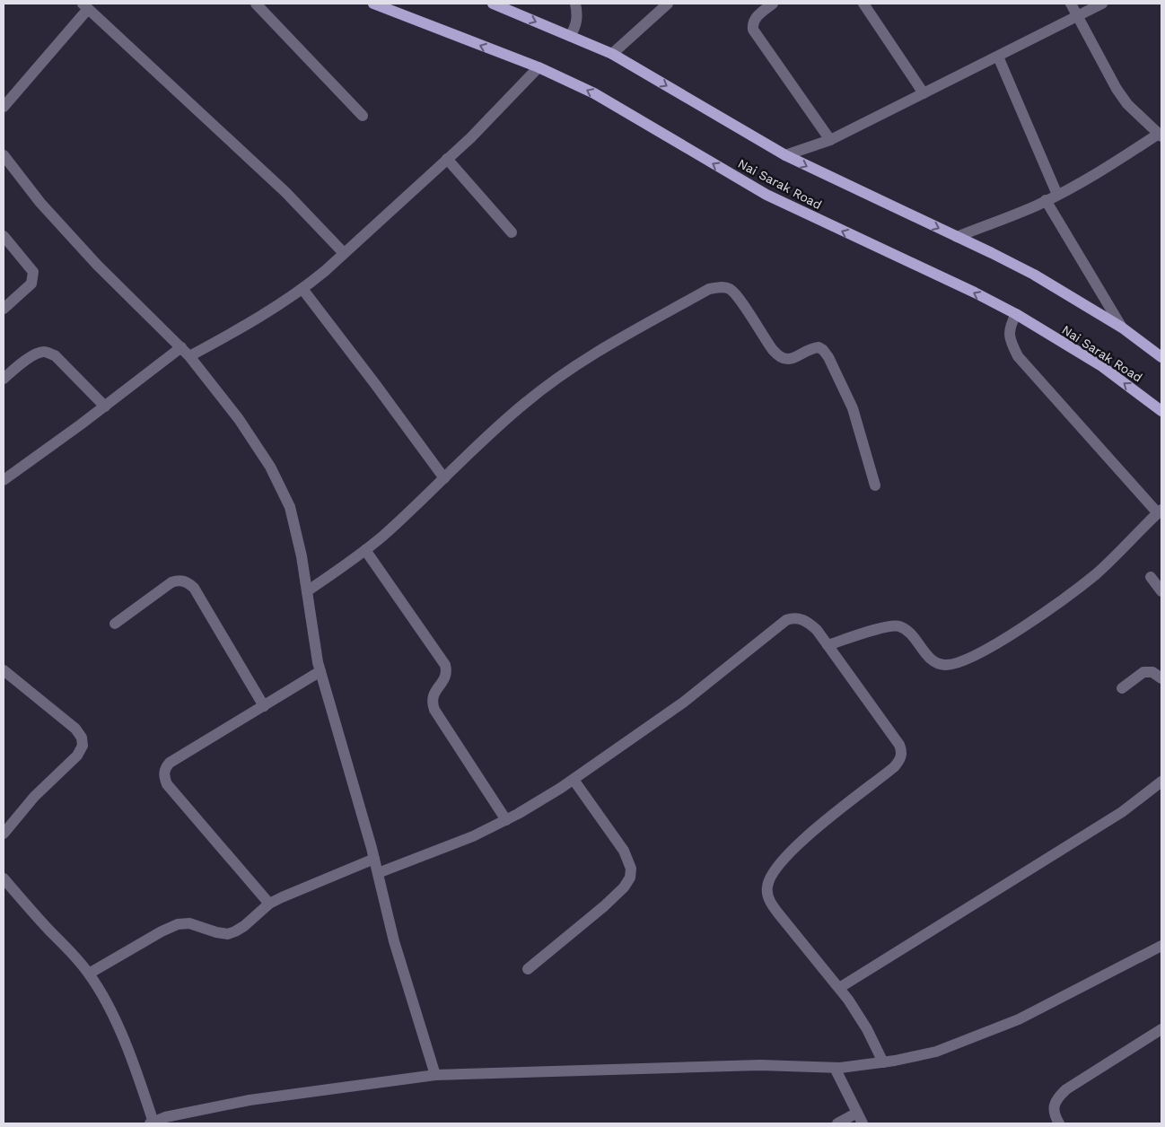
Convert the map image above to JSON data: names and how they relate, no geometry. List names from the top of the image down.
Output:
{
  "streets": {
    "main road": ["Nai Sarak Road"]
  }
}
